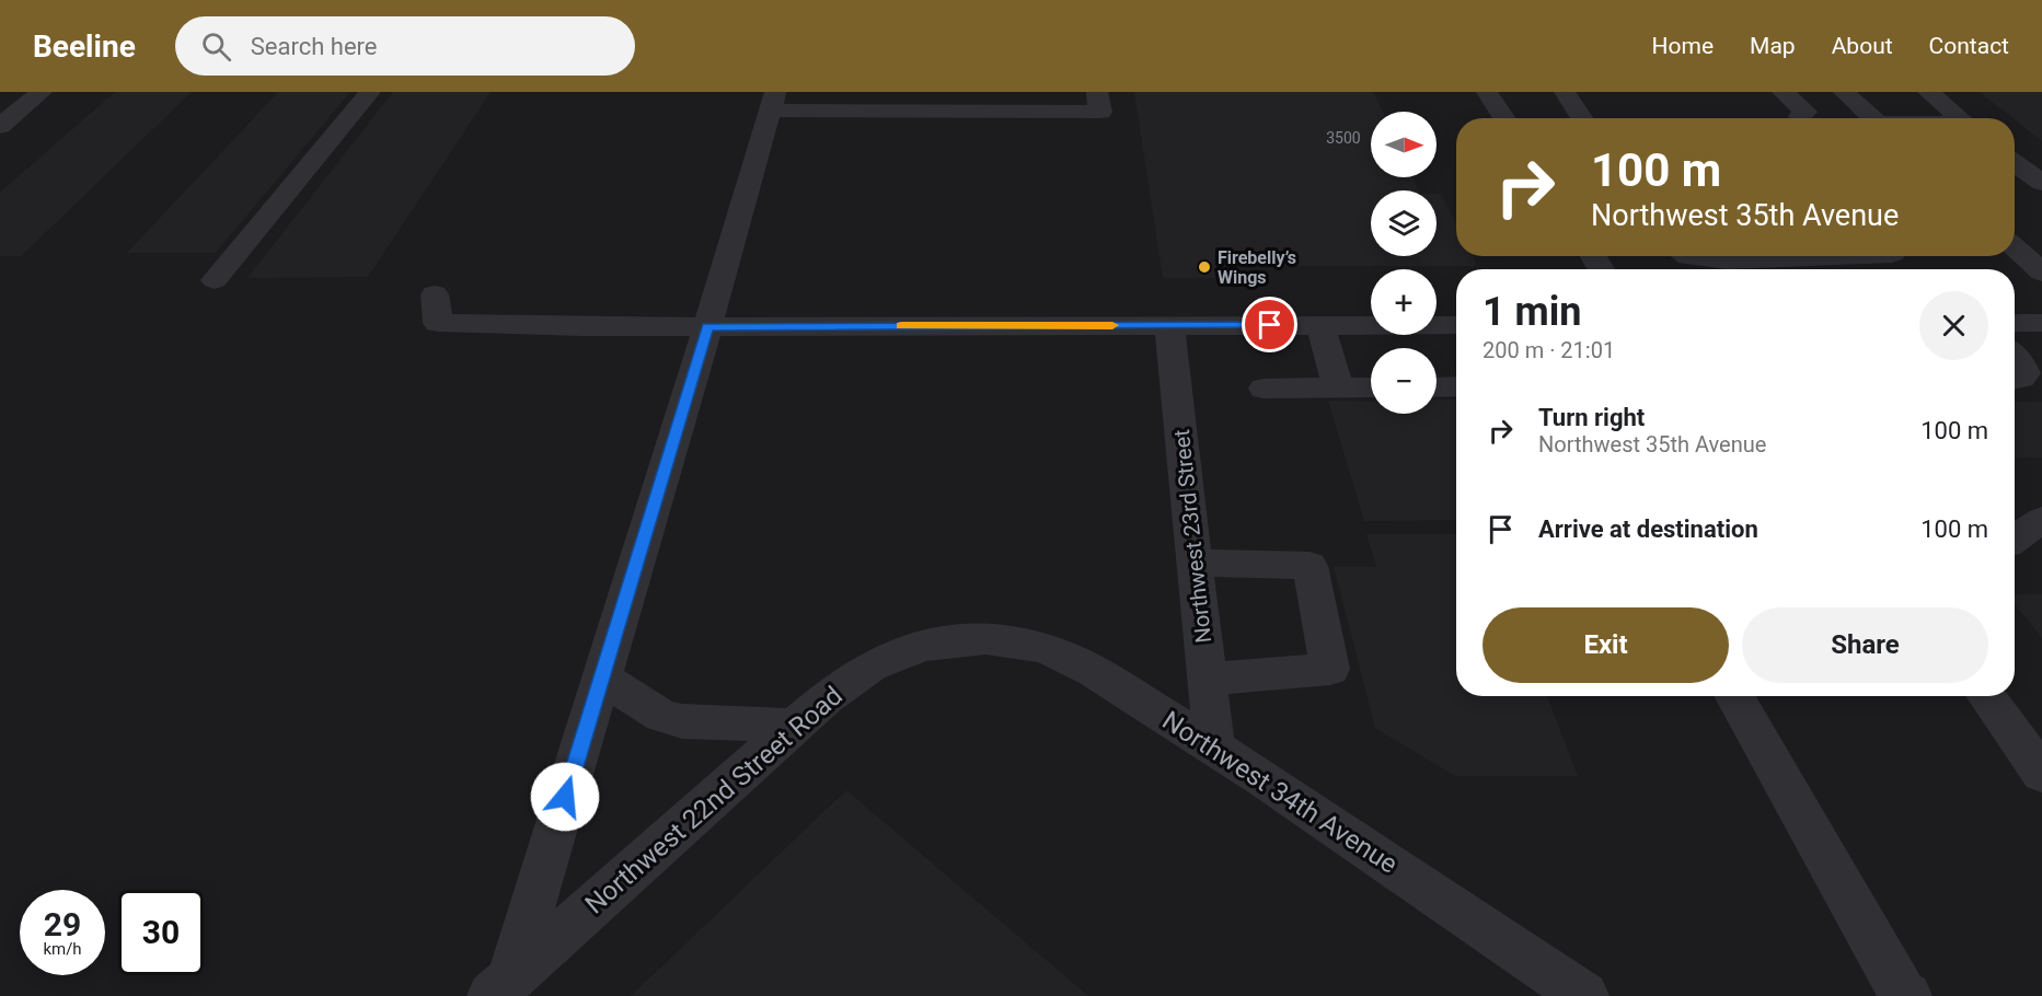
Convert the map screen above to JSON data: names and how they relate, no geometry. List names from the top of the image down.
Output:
{
  "streets": {
    "street": ["Northwest 23rd Street", "Northwest 34th Avenue", "Northwest 22nd Street Road"]
  },
  "crossings": [
    ["Northwest 23rd Street", "Northwest 34th Avenue"],
    ["Northwest 34th Avenue", "Northwest 22nd Street Road"]
  ],
  "places": ["Firebelly’s Wings"],
  "house_numbers": ["3500"],
  "north": "right",
  "page": {
    "header": "Beeline",
    "search": "Search here",
    "nav": [
      "Home",
      "Map",
      "About",
      "Contact"
    ],
    "map_buttons": ["+", "−"],
    "turn": ["100 m", "Northwest 35th Avenue"],
    "heading": ["1 min", "200 m · 21:01"],
    "list": [
      {
        "name": "Turn right",
        "note": "Northwest 35th Avenue",
        "value": "100 m"
      },
      {
        "name": "Arrive at destination",
        "value": "100 m"
      }
    ],
    "buttons": ["Exit", "Share"],
    "speed": "29 km/h",
    "limit": "30"
  }
}
